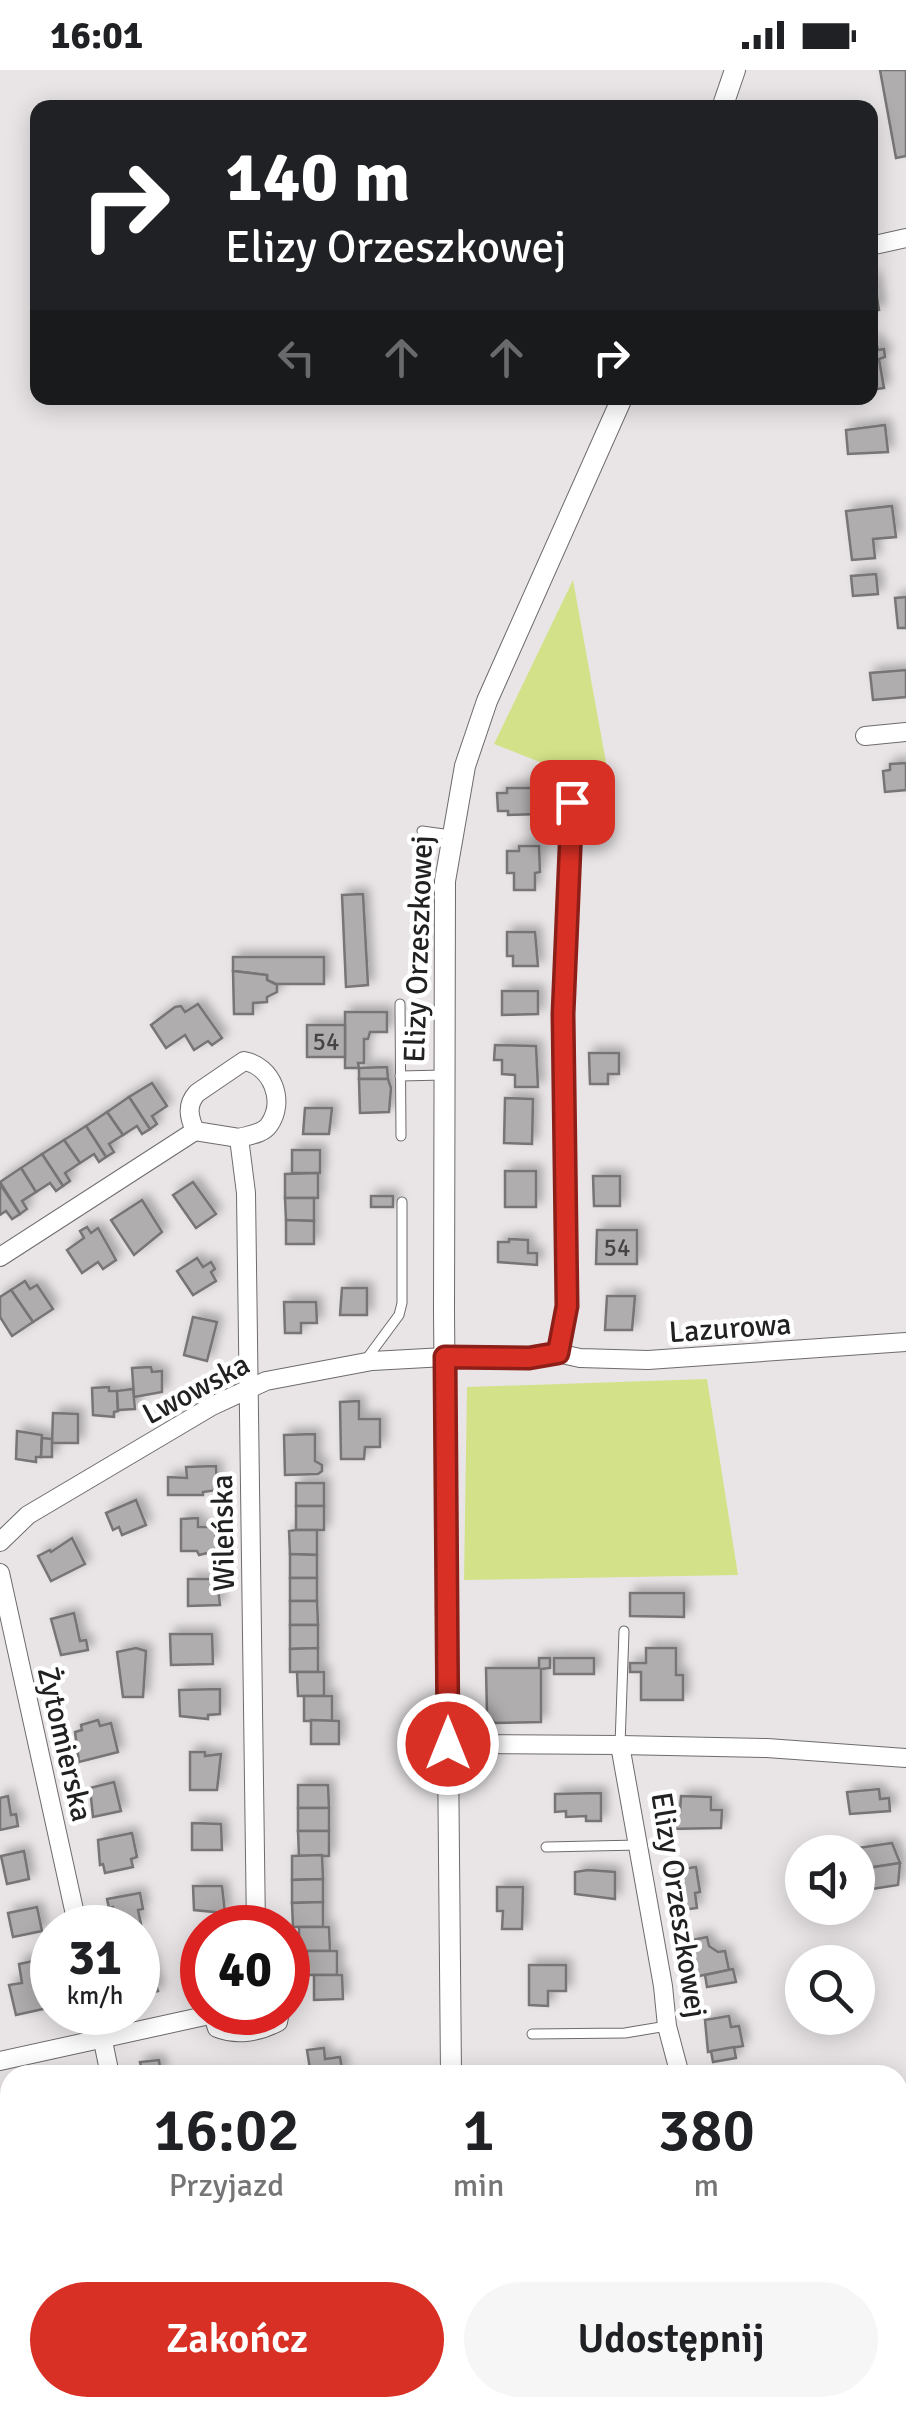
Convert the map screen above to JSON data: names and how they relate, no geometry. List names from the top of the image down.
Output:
{
  "streets": {
    "street": [
      "Elizy Orzeszkowej",
      "Lazurowa",
      "Lwowska",
      "Wileńska",
      "Żytomierska"
    ]
  },
  "crossings": [
    ["Elizy Orzeszkowej", "Lwowska"],
    ["Lwowska", "Wileńska"]
  ],
  "house_numbers": ["54", "54"],
  "page": {
    "status": "16:01",
    "turn": ["140 m", "Elizy Orzeszkowej"],
    "speed": "31 km/h",
    "limit": "40",
    "eta": [
      "16:02",
      "Przyjazd",
      "1",
      "min",
      "380",
      "m"
    ],
    "buttons": ["Zakończ", "Udostępnij"]
  }
}
